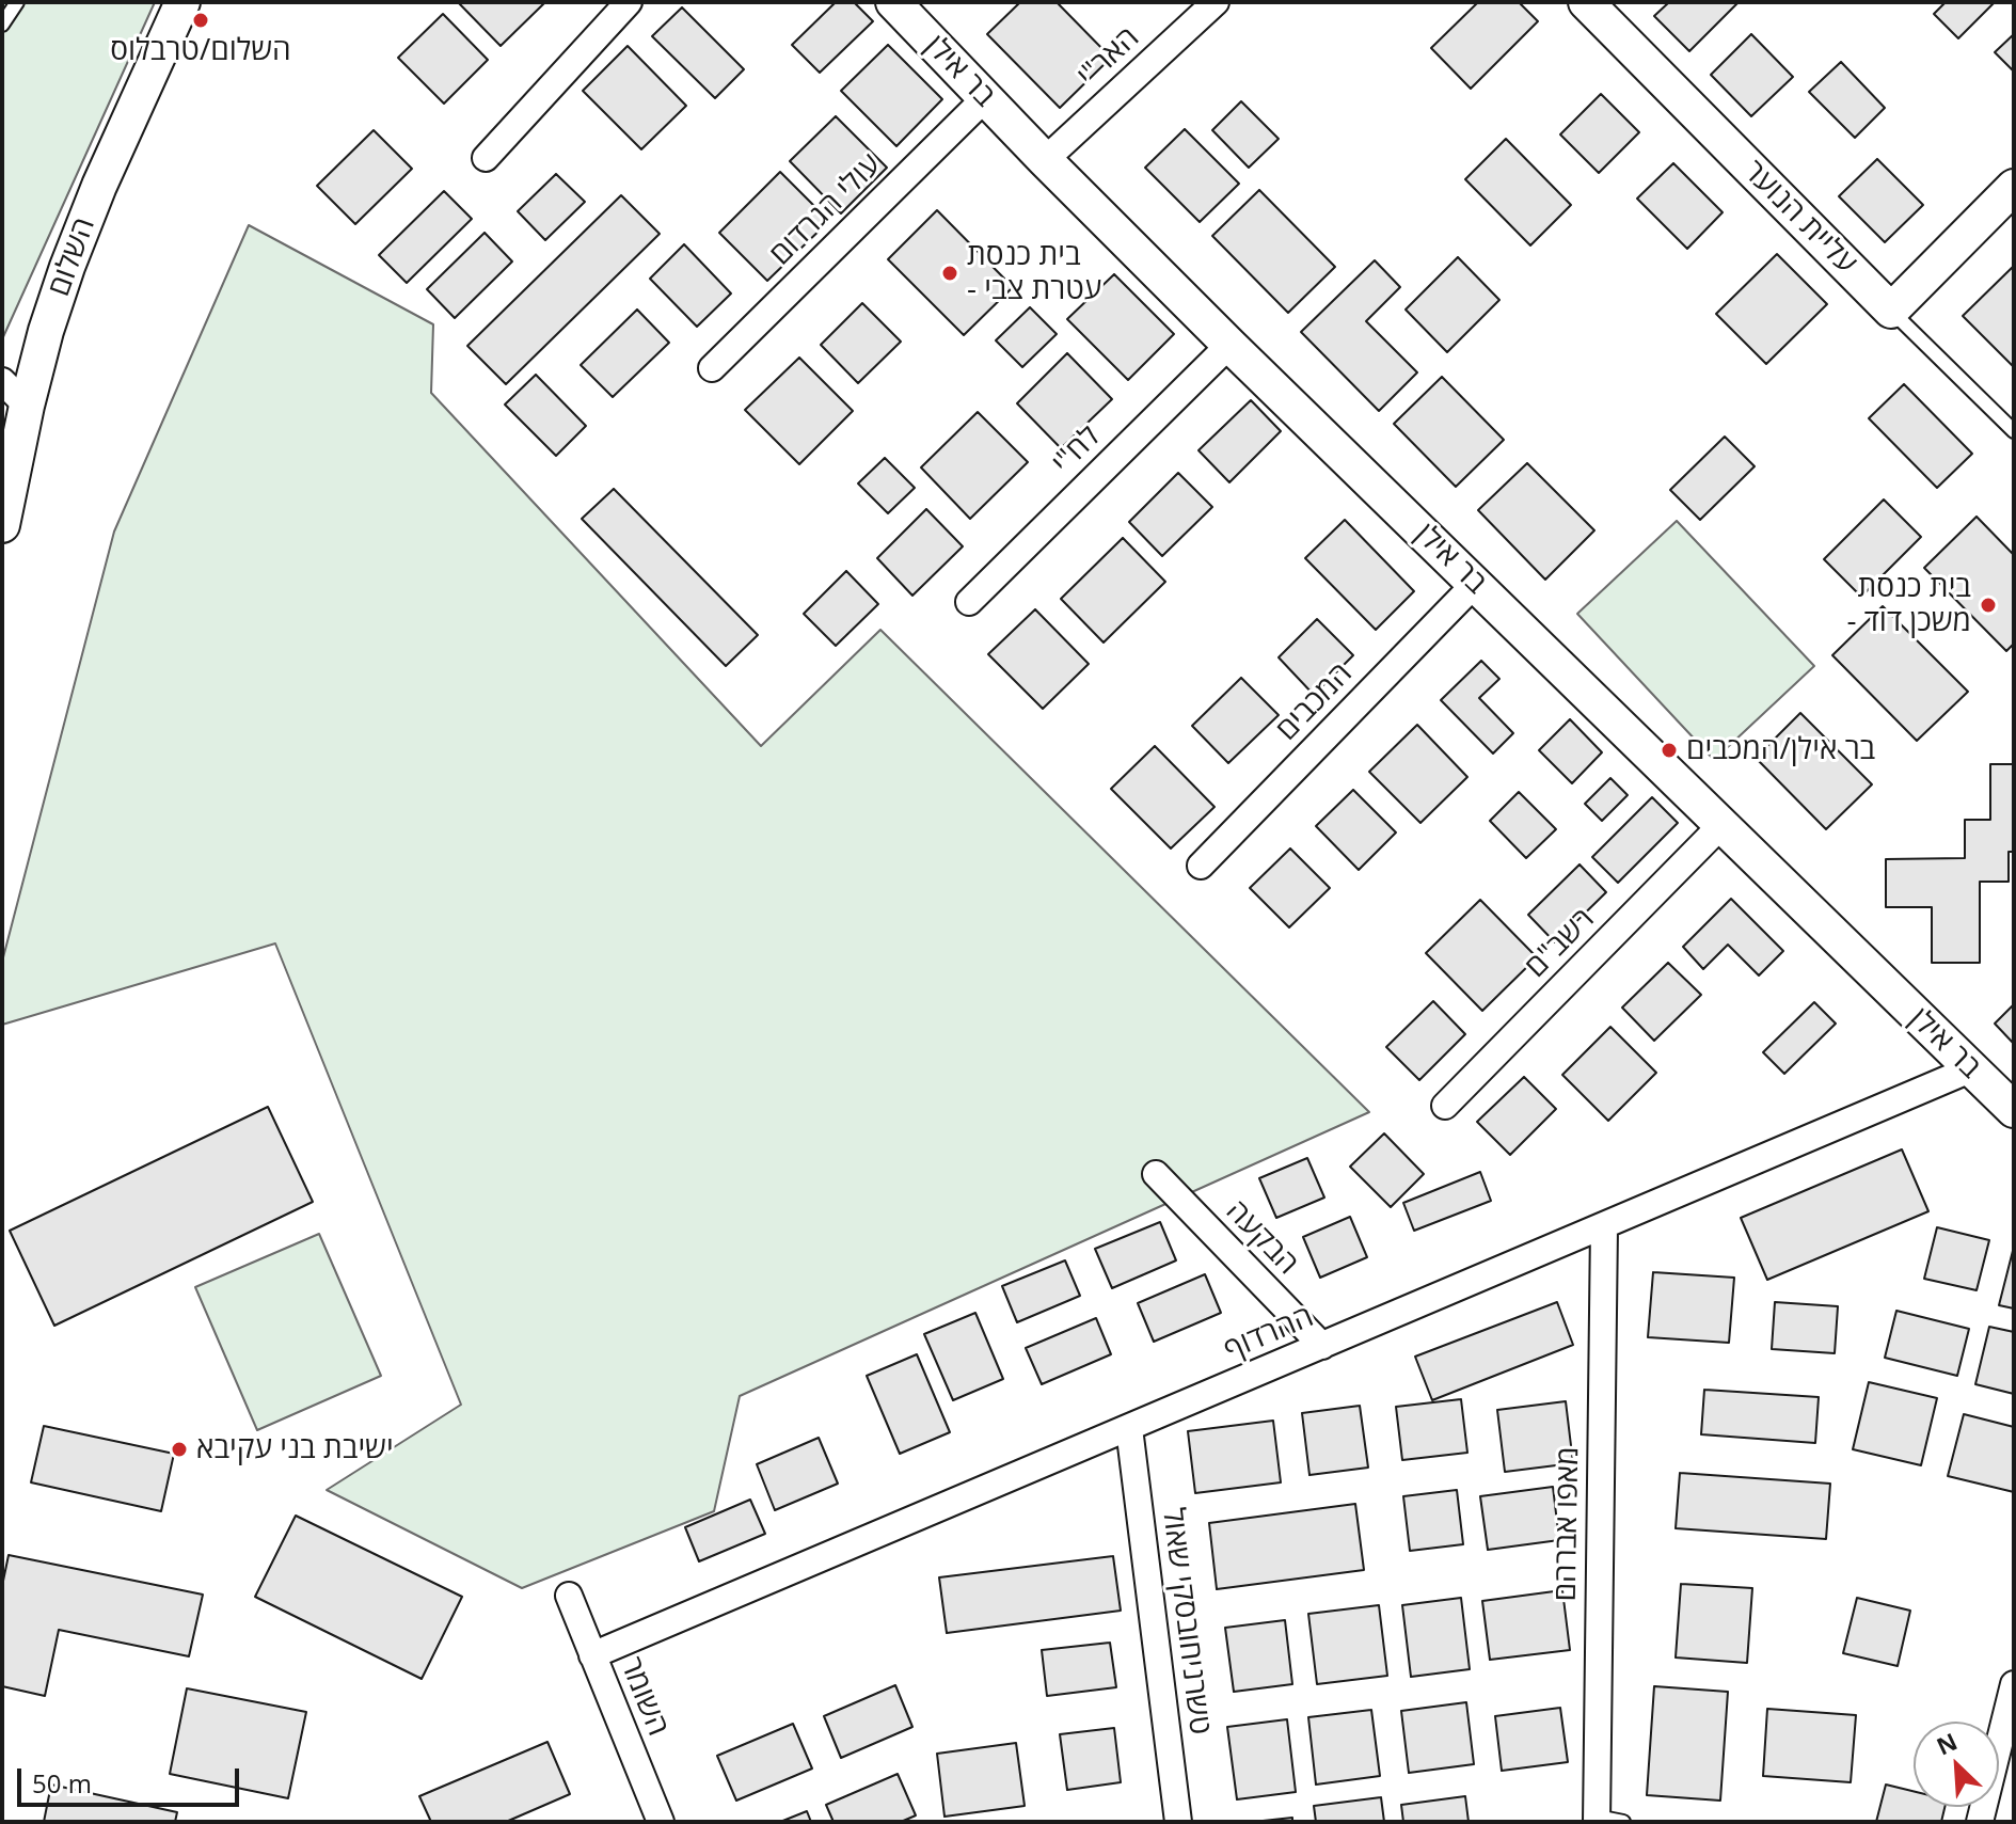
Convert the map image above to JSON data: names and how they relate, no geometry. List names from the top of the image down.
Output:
{
  "streets": {
    "street": [
      "האר\"י",
      "בר אילן",
      "עולי הגרדום",
      "עליית הנוער",
      "השלום",
      "לח\"י",
      "המכבים",
      "רשב\"ם",
      "הבקעה",
      "ההרדוף",
      "מאפו אברהם",
      "טשרניחובסקי שאול",
      "השומר"
    ]
  },
  "crossings": [
    ["האר\"י", "בר אילן"],
    ["בר אילן", "עולי הגרדום"],
    ["בר אילן", "לח\"י"],
    ["בר אילן", "המכבים"],
    ["בר אילן", "רשב\"ם"],
    ["בר אילן", "ההרדוף"],
    ["הבקעה", "ההרדוף"],
    ["ההרדוף", "מאפו אברהם"],
    ["ההרדוף", "טשרניחובסקי שאול"],
    ["ההרדוף", "השומר"]
  ],
  "places": [
    "השלום/טרבלוס",
    "בית כנסת - עטרת צבי",
    "בית כנסת - משכן דוד",
    "בר אילן/המכבים",
    "ישיבת בני עקיבא"
  ],
  "scale_bar": "50 m",
  "north": "top left"
}
